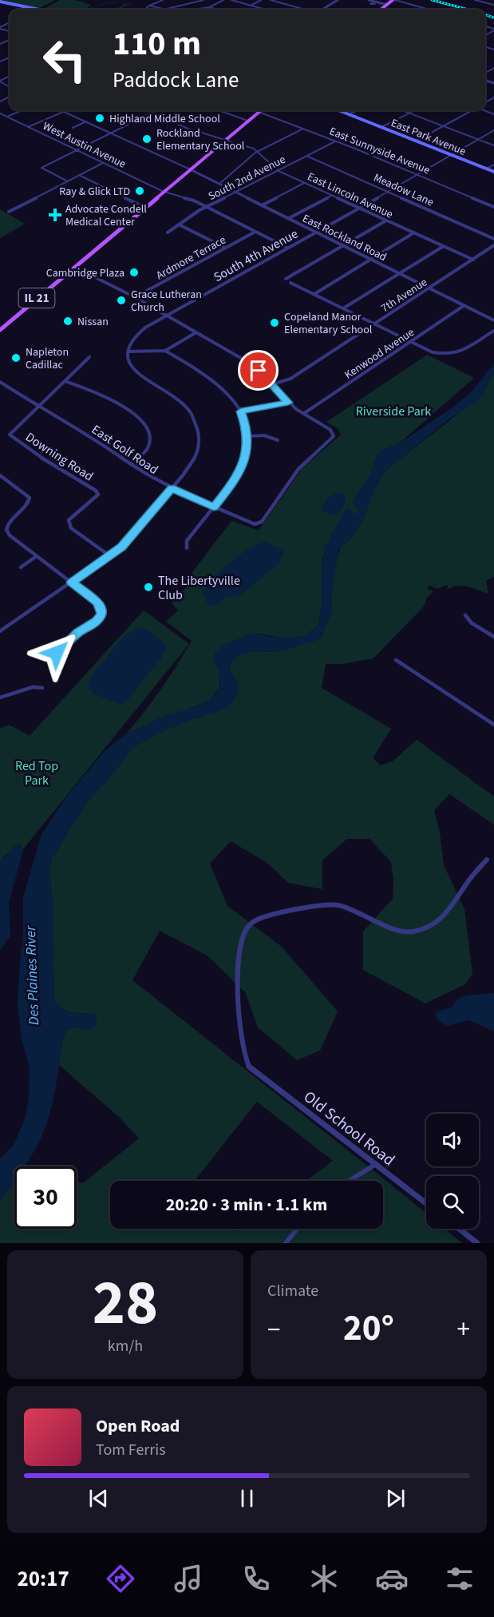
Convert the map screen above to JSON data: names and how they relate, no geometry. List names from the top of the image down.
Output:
{
  "streets": {
    "main road": ["East Park Avenue", "IL 21"],
    "street": [
      "West Austin Avenue",
      "East Sunnyside Avenue",
      "South 2nd Avenue",
      "Meadow Lane",
      "East Lincoln Avenue",
      "East Rockland Road",
      "South 4th Avenue",
      "Ardmore Terrace",
      "7th Avenue",
      "Kenwood Avenue",
      "East Golf Road",
      "Downing Road",
      "Old School Road"
    ]
  },
  "crossings": [
    ["East Park Avenue", "South 4th Avenue"],
    ["West Austin Avenue", "South 2nd Avenue"],
    ["West Austin Avenue", "South 4th Avenue"],
    ["West Austin Avenue", "Ardmore Terrace"],
    ["West Austin Avenue", "IL 21"],
    ["East Sunnyside Avenue", "South 2nd Avenue"],
    ["East Sunnyside Avenue", "South 4th Avenue"],
    ["East Sunnyside Avenue", "IL 21"],
    ["South 2nd Avenue", "Meadow Lane"],
    ["South 2nd Avenue", "East Lincoln Avenue"],
    ["South 2nd Avenue", "East Rockland Road"],
    ["Meadow Lane", "South 4th Avenue"],
    ["East Lincoln Avenue", "South 4th Avenue"],
    ["East Lincoln Avenue", "7th Avenue"],
    ["East Lincoln Avenue", "IL 21"],
    ["East Rockland Road", "South 4th Avenue"],
    ["East Rockland Road", "7th Avenue"],
    ["East Rockland Road", "IL 21"],
    ["East Rockland Road", "Kenwood Avenue"],
    ["Kenwood Avenue", "East Golf Road"],
    ["East Golf Road", "Downing Road"]
  ],
  "water": ["Des Plaines River"],
  "parks": ["Riverside Park", "Red Top Park"],
  "places": {
    "other": [
      "Highland Middle School",
      "Rockland Elementary School",
      "Ray & Glick LTD",
      "Cambridge Plaza",
      "Grace Lutheran Church",
      "Nissan",
      "Copeland Manor Elementary School",
      "Napleton Cadillac",
      "The Libertyville Club"
    ],
    "health": ["Advocate Condell Medical Center"]
  },
  "page": {
    "turn": ["110 m", "Paddock Lane"],
    "limit": "30",
    "trip": "20:20 · 3 min · 1.1 km",
    "tile": [
      ["28", "km/h"],
      "Climate"
    ],
    "heat": ["−", "20°", "+"],
    "song": ["Open Road", "Tom Ferris"],
    "tabs": "20:17"
  }
}
